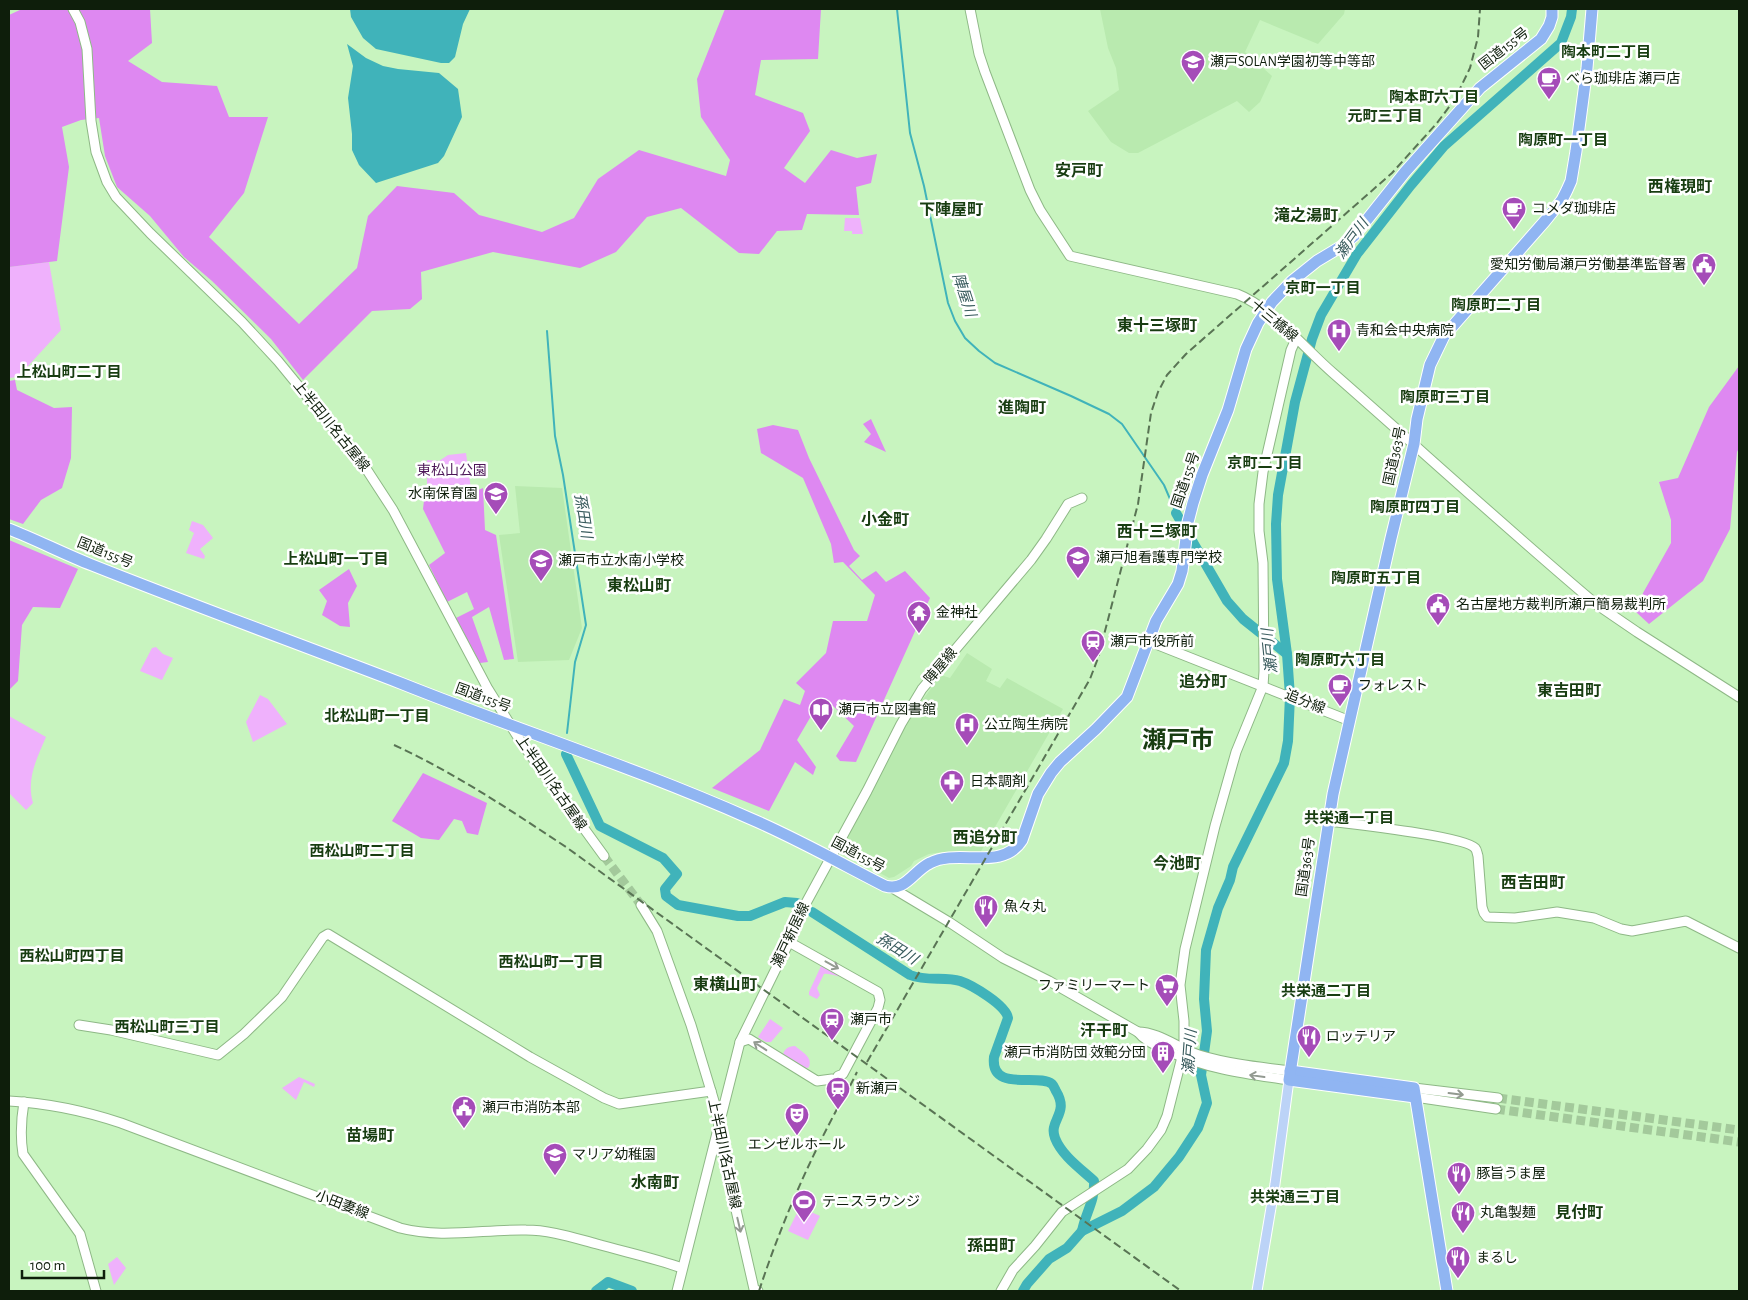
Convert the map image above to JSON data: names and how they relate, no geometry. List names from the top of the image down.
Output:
{
  "streets": {
    "highway": ["国道155号", "国道363号"],
    "street": [
      "十三橋線",
      "上半田川名古屋線",
      "陣屋線",
      "追分線",
      "瀬戸新居線",
      "小田妻線"
    ]
  },
  "crossings": [
    ["国道155号", "十三橋線"],
    ["国道155号", "上半田川名古屋線"],
    ["国道155号", "陣屋線"],
    ["国道155号", "追分線"],
    ["国道155号", "瀬戸新居線"],
    ["十三橋線", "国道363号"],
    ["上半田川名古屋線", "瀬戸新居線"],
    ["国道363号", "追分線"],
    ["陣屋線", "瀬戸新居線"],
    ["瀬戸新居線", "小田妻線"]
  ],
  "districts": [
    "陶本町二丁目",
    "陶本町六丁目",
    "元町三丁目",
    "陶原町一丁目",
    "安戸町",
    "西権現町",
    "下陣屋町",
    "滝之湯町",
    "京町一丁目",
    "陶原町二丁目",
    "東十三塚町",
    "上松山町二丁目",
    "陶原町三丁目",
    "進陶町",
    "京町二丁目",
    "陶原町四丁目",
    "小金町",
    "西十三塚町",
    "上松山町一丁目",
    "陶原町五丁目",
    "東松山町",
    "陶原町六丁目",
    "追分町",
    "東吉田町",
    "北松山町一丁目",
    "瀬戸市",
    "共栄通一丁目",
    "西追分町",
    "西松山町二丁目",
    "今池町",
    "西吉田町",
    "西松山町四丁目",
    "西松山町一丁目",
    "東横山町",
    "共栄通二丁目",
    "西松山町三丁目",
    "汗干町",
    "苗場町",
    "水南町",
    "共栄通三丁目",
    "見付町",
    "孫田町"
  ],
  "water": ["瀬戸川", "陣屋川", "孫田川"],
  "parks": ["東松山公園"],
  "places": {
    "school or university": [
      "瀬戸SOLAN学園初等中等部",
      "水南保育園",
      "瀬戸旭看護専門学校",
      "瀬戸市立水南小学校",
      "マリア幼稚園"
    ],
    "cafe": ["べら珈琲店 瀬戸店", "コメダ珈琲店", "フォレスト"],
    "public building": ["愛知労働局瀬戸労働基準監督署", "名古屋地方裁判所瀬戸簡易裁判所", "瀬戸市消防本部"],
    "hospital": ["青和会中央病院", "公立陶生病院"],
    "temple": ["金神社"],
    "station": ["瀬戸市役所前", "瀬戸市", "新瀬戸"],
    "library": ["瀬戸市立図書館"],
    "pharmacy": ["日本調剤"],
    "restaurant": [
      "魚々丸",
      "ロッテリア",
      "豚旨うま屋",
      "丸亀製麺",
      "まるし"
    ],
    "supermarket": ["ファミリーマート"],
    "building": ["瀬戸市消防団 效範分団"],
    "theatre": ["エンゼルホール"],
    "sports": ["テニスラウンジ"]
  },
  "scale_bar": "100 m"
}
